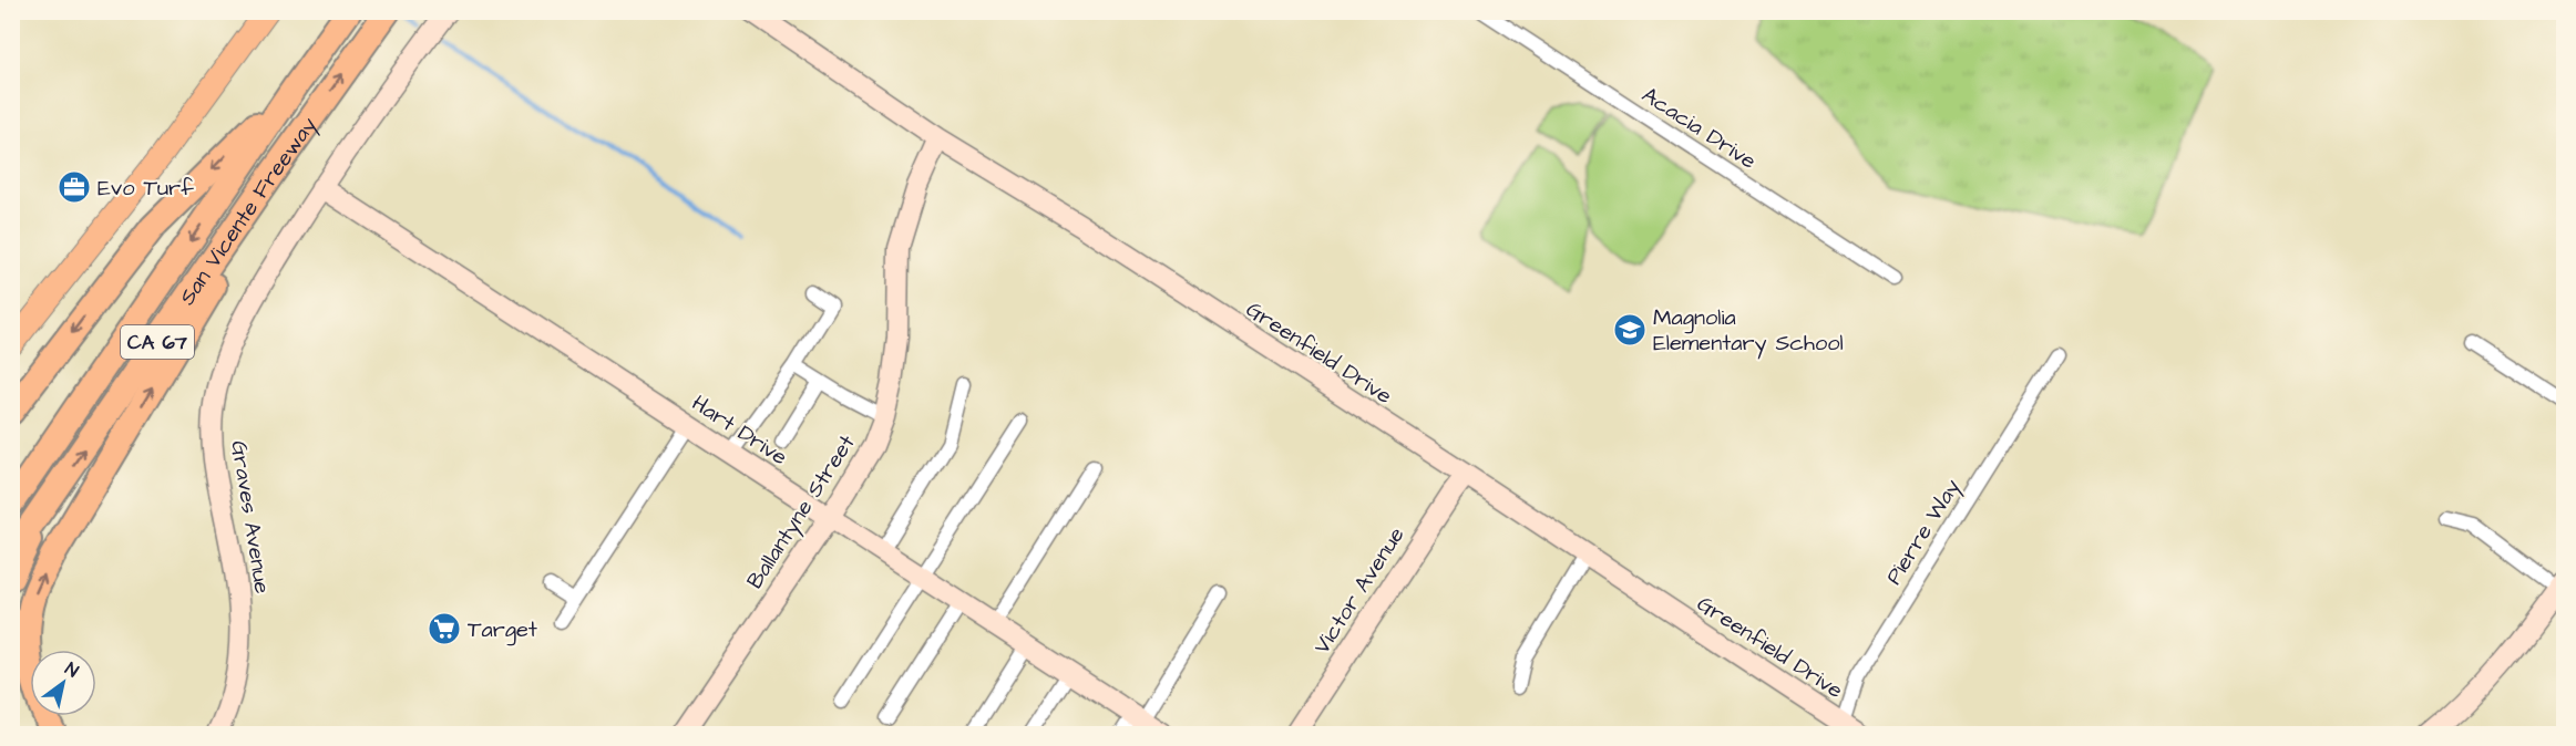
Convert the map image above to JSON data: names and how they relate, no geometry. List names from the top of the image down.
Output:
{
  "streets": {
    "highway": ["San Vicente Freeway", "CA 67"],
    "main road": [
      "Greenfield Drive",
      "Hart Drive",
      "Ballantyne Street",
      "Graves Avenue",
      "Victor Avenue"
    ],
    "street": ["Acacia Drive", "Pierre Way"]
  },
  "crossings": [
    ["Greenfield Drive", "Ballantyne Street"],
    ["Greenfield Drive", "Pierre Way"],
    ["Greenfield Drive", "Victor Avenue"],
    ["Hart Drive", "Ballantyne Street"],
    ["Hart Drive", "Graves Avenue"]
  ],
  "places": {
    "office": ["Evo Turf"],
    "school or university": ["Magnolia Elementary School"],
    "supermarket": ["Target"]
  },
  "north": "top right"
}
